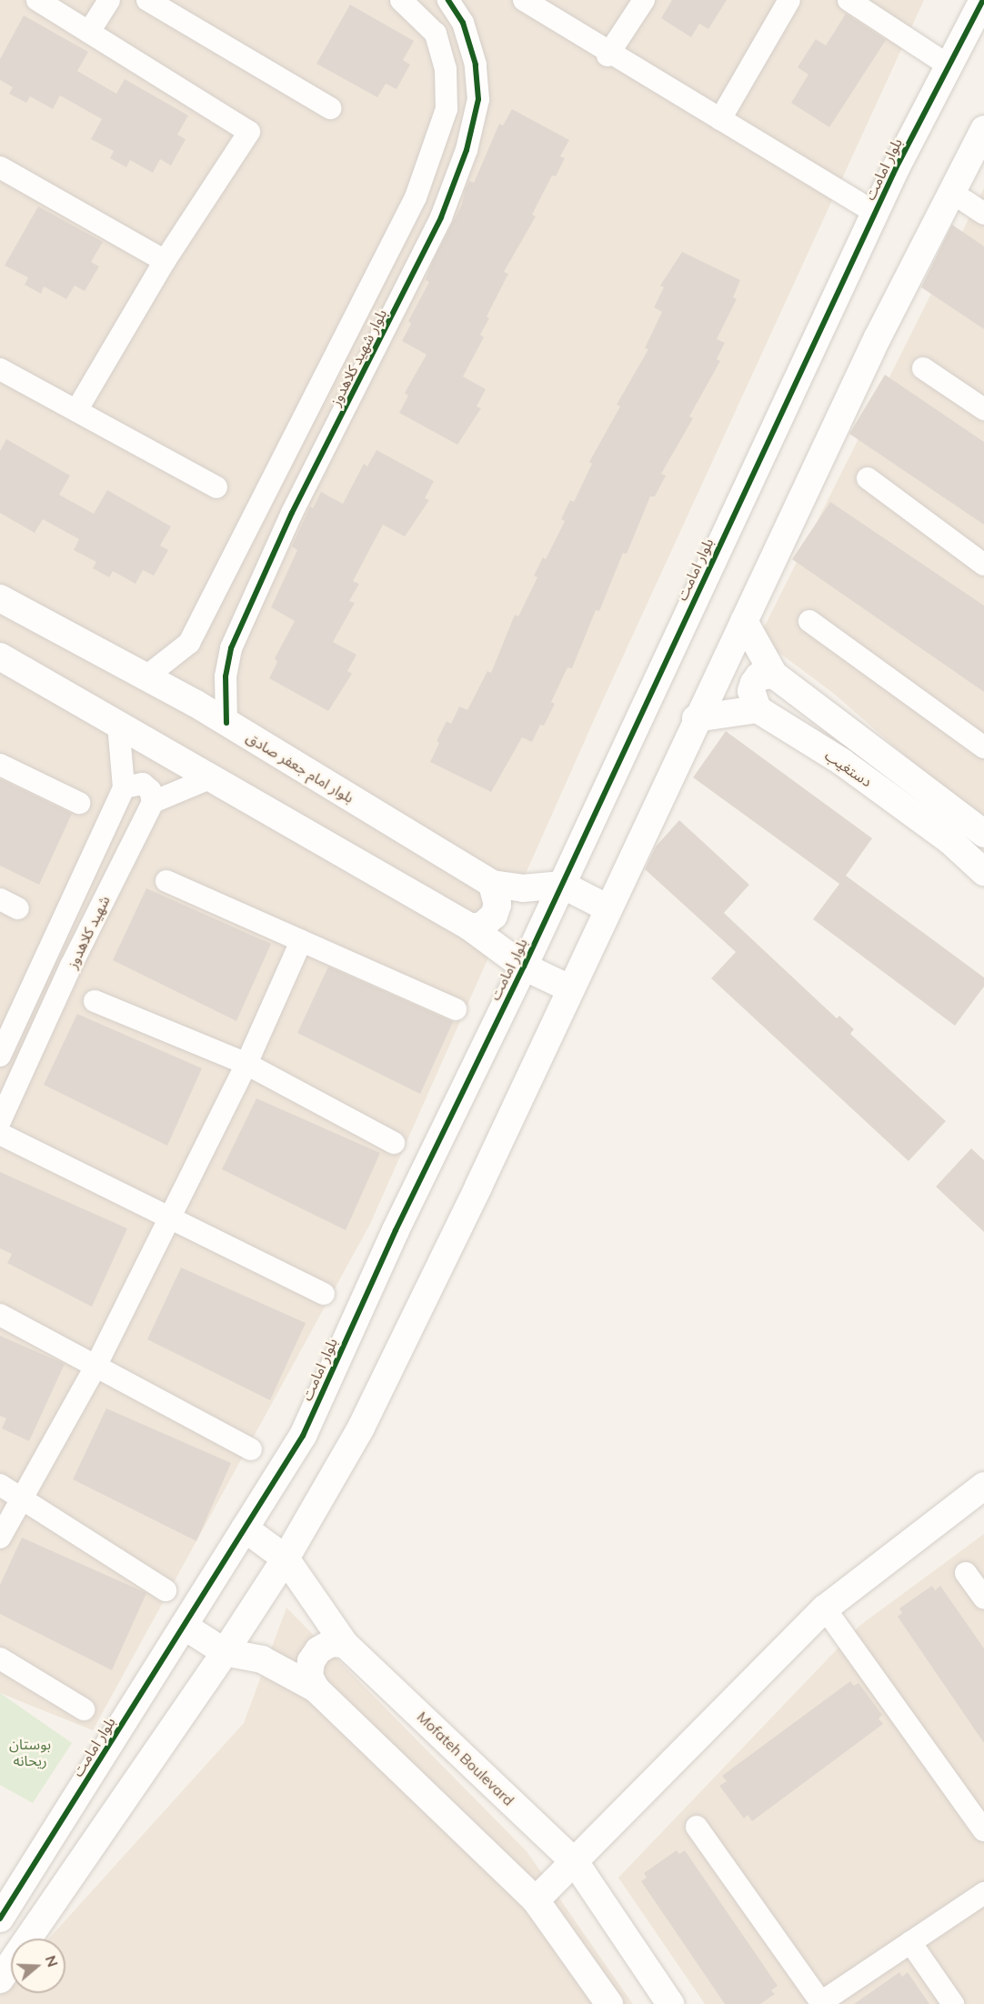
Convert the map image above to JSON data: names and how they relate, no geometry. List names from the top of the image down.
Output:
{
  "streets": {
    "street": [
      "بلوار امامت",
      "بلوار شهید کلاهدوز",
      "بلوار امام جعفر صادق",
      "دستغیب",
      "شهید کلاهدوز",
      "Mofateh Boulevard"
    ]
  },
  "crossings": [
    ["بلوار امامت", "بلوار امام جعفر صادق"],
    ["بلوار امامت", "Mofateh Boulevard"],
    ["بلوار شهید کلاهدوز", "بلوار امام جعفر صادق"]
  ],
  "parks": ["بوستان ریحانه"],
  "north": "right"
}
